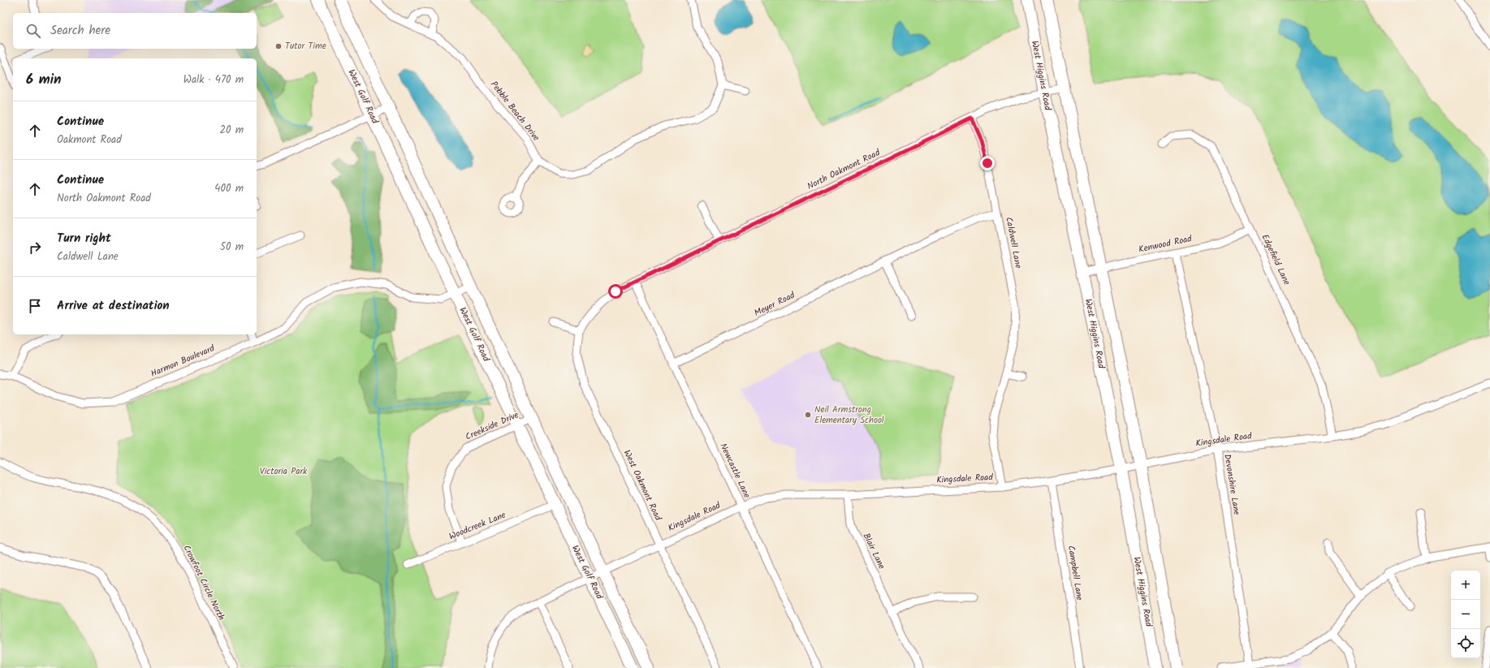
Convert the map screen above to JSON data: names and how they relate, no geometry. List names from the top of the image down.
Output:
{
  "streets": {
    "main road": ["West Higgins Road", "West Golf Road"],
    "street": [
      "Pebble Beach Drive",
      "North Oakmont Road",
      "Caldwell Lane",
      "Kenwood Road",
      "Edgefield Lane",
      "Meyer Road",
      "Harmon Boulevard",
      "Creekside Drive",
      "Kingsdale Road",
      "Newcastle Lane",
      "Devonshire Lane",
      "West Oakmont Road",
      "Woodcreek Lane",
      "Blair Lane",
      "Campbell Lane",
      "Crowfoot Circle North"
    ]
  },
  "crossings": [
    ["West Higgins Road", "North Oakmont Road"],
    ["West Higgins Road", "Kenwood Road"],
    ["West Higgins Road", "Kingsdale Road"],
    ["West Golf Road", "Harmon Boulevard"],
    ["West Golf Road", "Creekside Drive"],
    ["West Golf Road", "Kingsdale Road"],
    ["West Golf Road", "Woodcreek Lane"],
    ["North Oakmont Road", "Caldwell Lane"],
    ["North Oakmont Road", "Newcastle Lane"],
    ["North Oakmont Road", "West Oakmont Road"],
    ["Caldwell Lane", "Meyer Road"],
    ["Caldwell Lane", "Kingsdale Road"],
    ["Kenwood Road", "Edgefield Lane"],
    ["Kenwood Road", "Devonshire Lane"],
    ["Edgefield Lane", "Kingsdale Road"],
    ["Meyer Road", "Newcastle Lane"],
    ["Creekside Drive", "Woodcreek Lane"],
    ["Kingsdale Road", "Newcastle Lane"],
    ["Kingsdale Road", "Devonshire Lane"],
    ["Kingsdale Road", "West Oakmont Road"],
    ["Kingsdale Road", "Blair Lane"],
    ["Kingsdale Road", "Campbell Lane"]
  ],
  "parks": ["Victoria Park"],
  "places": ["Tutor Time", "Neil Armstrong Elementary School"],
  "page": {
    "search": "Search here",
    "heading": ["6 min", "Walk · 470 m"],
    "list": [
      ["Continue", "Oakmont Road", "20 m"],
      ["Continue", "North Oakmont Road", "400 m"],
      ["Turn right", "Caldwell Lane", "50 m"],
      "Arrive at destination"
    ],
    "map_buttons": ["+", "−"]
  }
}
